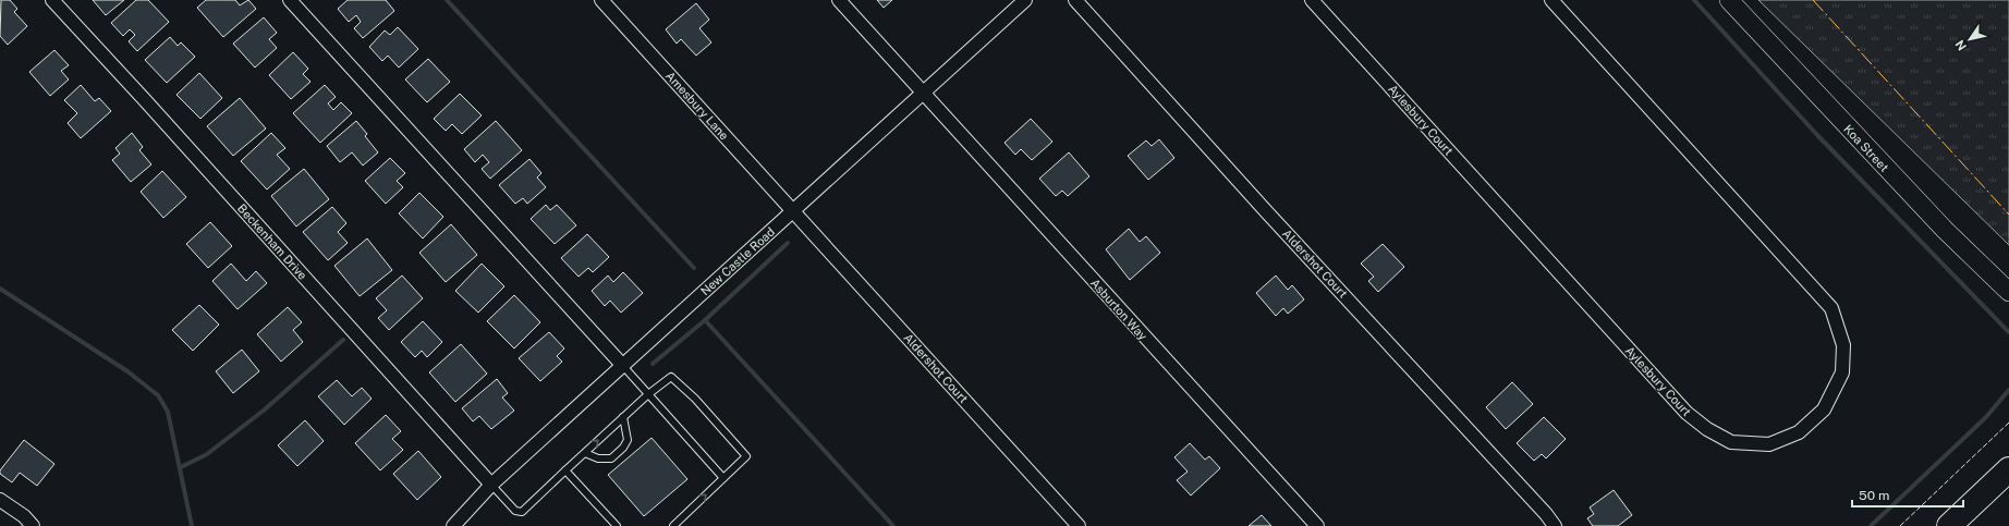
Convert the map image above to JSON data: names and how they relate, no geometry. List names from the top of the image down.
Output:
{
  "streets": {
    "main road": ["Koa Street"],
    "street": [
      "Amesbury Lane",
      "Aylesbury Court",
      "Beckenham Drive",
      "New Castle Road",
      "Aldershot Court",
      "Asburton Way"
    ]
  },
  "crossings": [
    ["Amesbury Lane", "New Castle Road"],
    ["Amesbury Lane", "Aldershot Court"],
    ["Beckenham Drive", "New Castle Road"],
    ["New Castle Road", "Aldershot Court"],
    ["New Castle Road", "Asburton Way"]
  ],
  "scale_bar": "50 m",
  "north": "bottom left"
}
